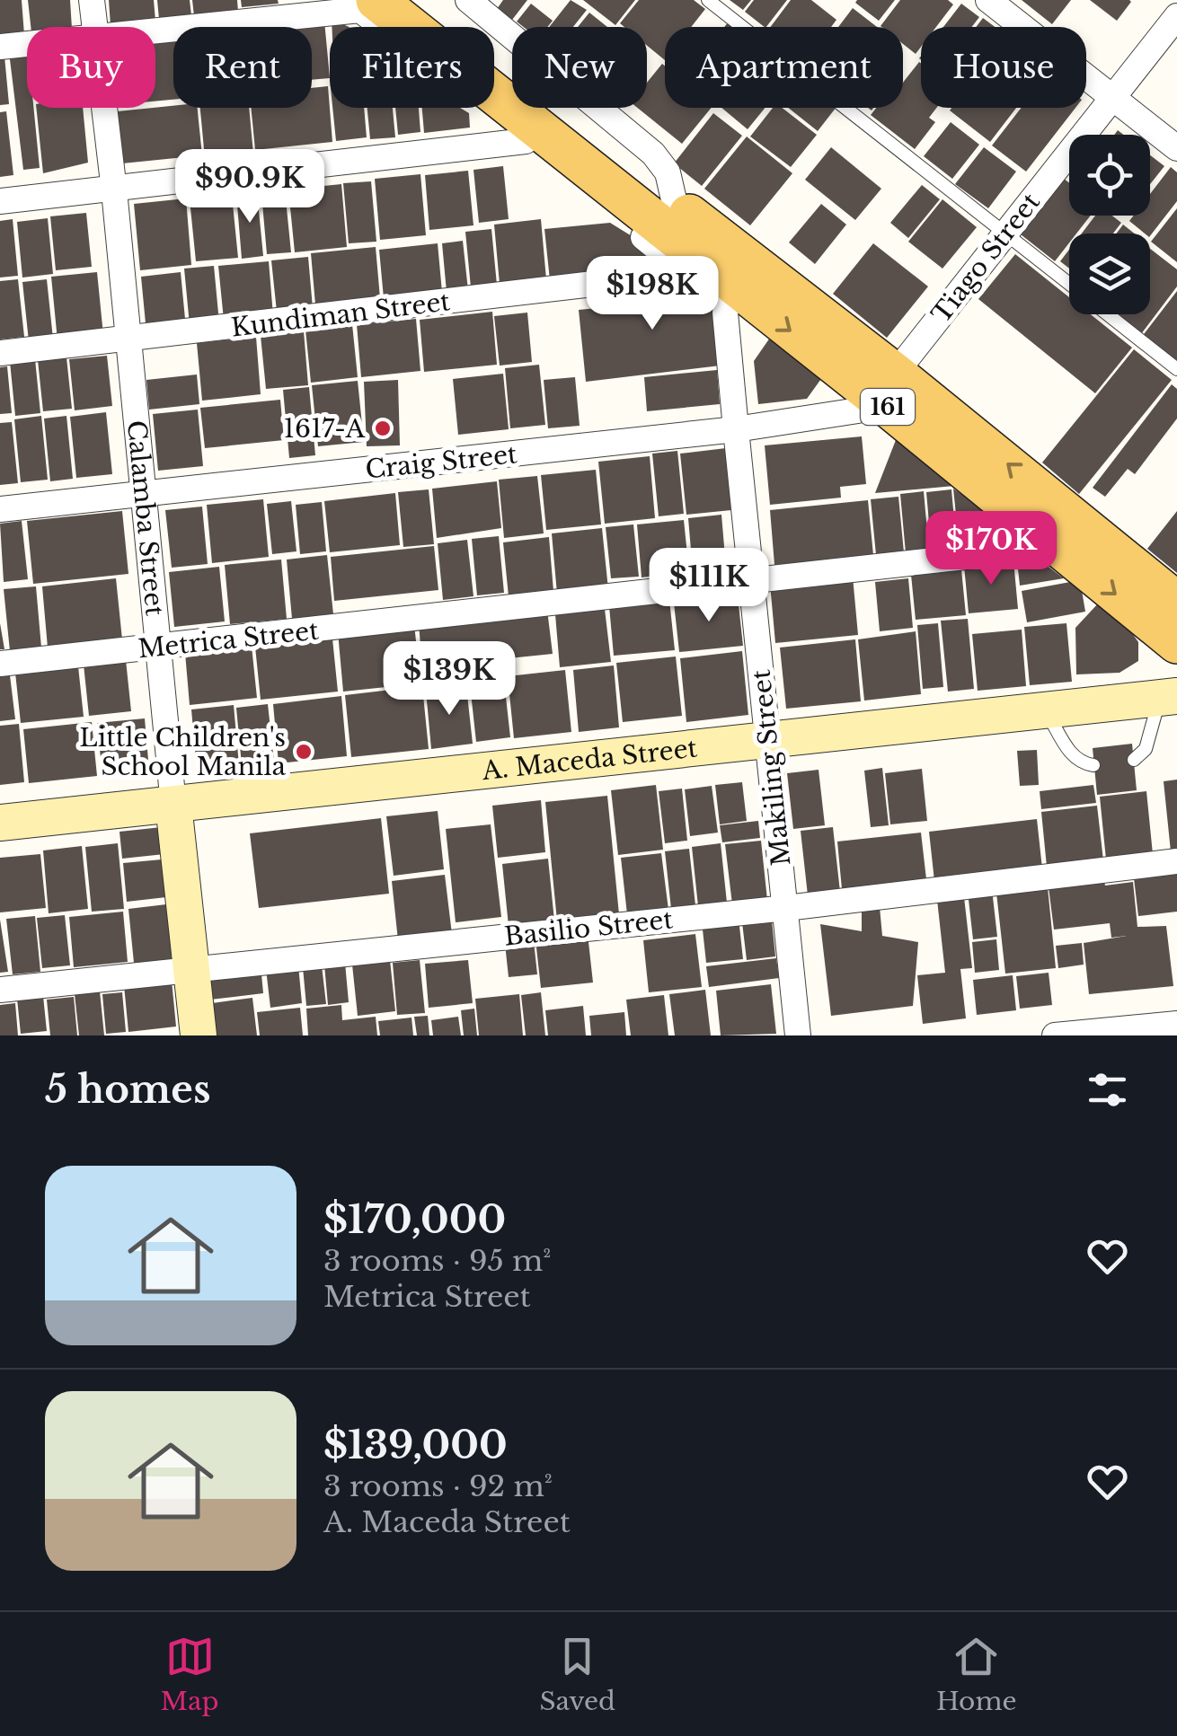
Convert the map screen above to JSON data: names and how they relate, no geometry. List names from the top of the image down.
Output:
{
  "streets": {
    "main road": ["161", "Calamba Street", "A. Maceda Street"],
    "street": [
      "Tiago Street",
      "Kundiman Street",
      "Craig Street",
      "Metrica Street",
      "Makiling Street",
      "Basilio Street"
    ]
  },
  "crossings": [
    ["Tiago Street", "161"],
    ["Tiago Street", "Craig Street"],
    ["Kundiman Street", "161"],
    ["Kundiman Street", "Calamba Street"],
    ["Kundiman Street", "Makiling Street"],
    ["161", "Craig Street"],
    ["161", "Metrica Street"],
    ["161", "Makiling Street"],
    ["Craig Street", "Calamba Street"],
    ["Craig Street", "Makiling Street"],
    ["Calamba Street", "Metrica Street"],
    ["Calamba Street", "A. Maceda Street"],
    ["Calamba Street", "Basilio Street"],
    ["Metrica Street", "Makiling Street"],
    ["A. Maceda Street", "Makiling Street"],
    ["Makiling Street", "Basilio Street"]
  ],
  "places": ["1617-A", "Little Children's School Manila"],
  "page": {
    "chip": [
      "Buy",
      "Rent",
      "Filters",
      "New",
      "Apartment",
      "House"
    ],
    "price": [
      "$90.9K",
      "$198K",
      "$170K",
      "$111K",
      "$139K"
    ],
    "heading": "5 homes",
    "list": [
      {
        "name": "$170,000",
        "note": "3 rooms · 95 m² · Metrica Street"
      },
      {
        "name": "$139,000",
        "note": "3 rooms · 92 m² · A. Maceda Street"
      }
    ],
    "tabs": ["Map", "Saved", "Home"]
  }
}
